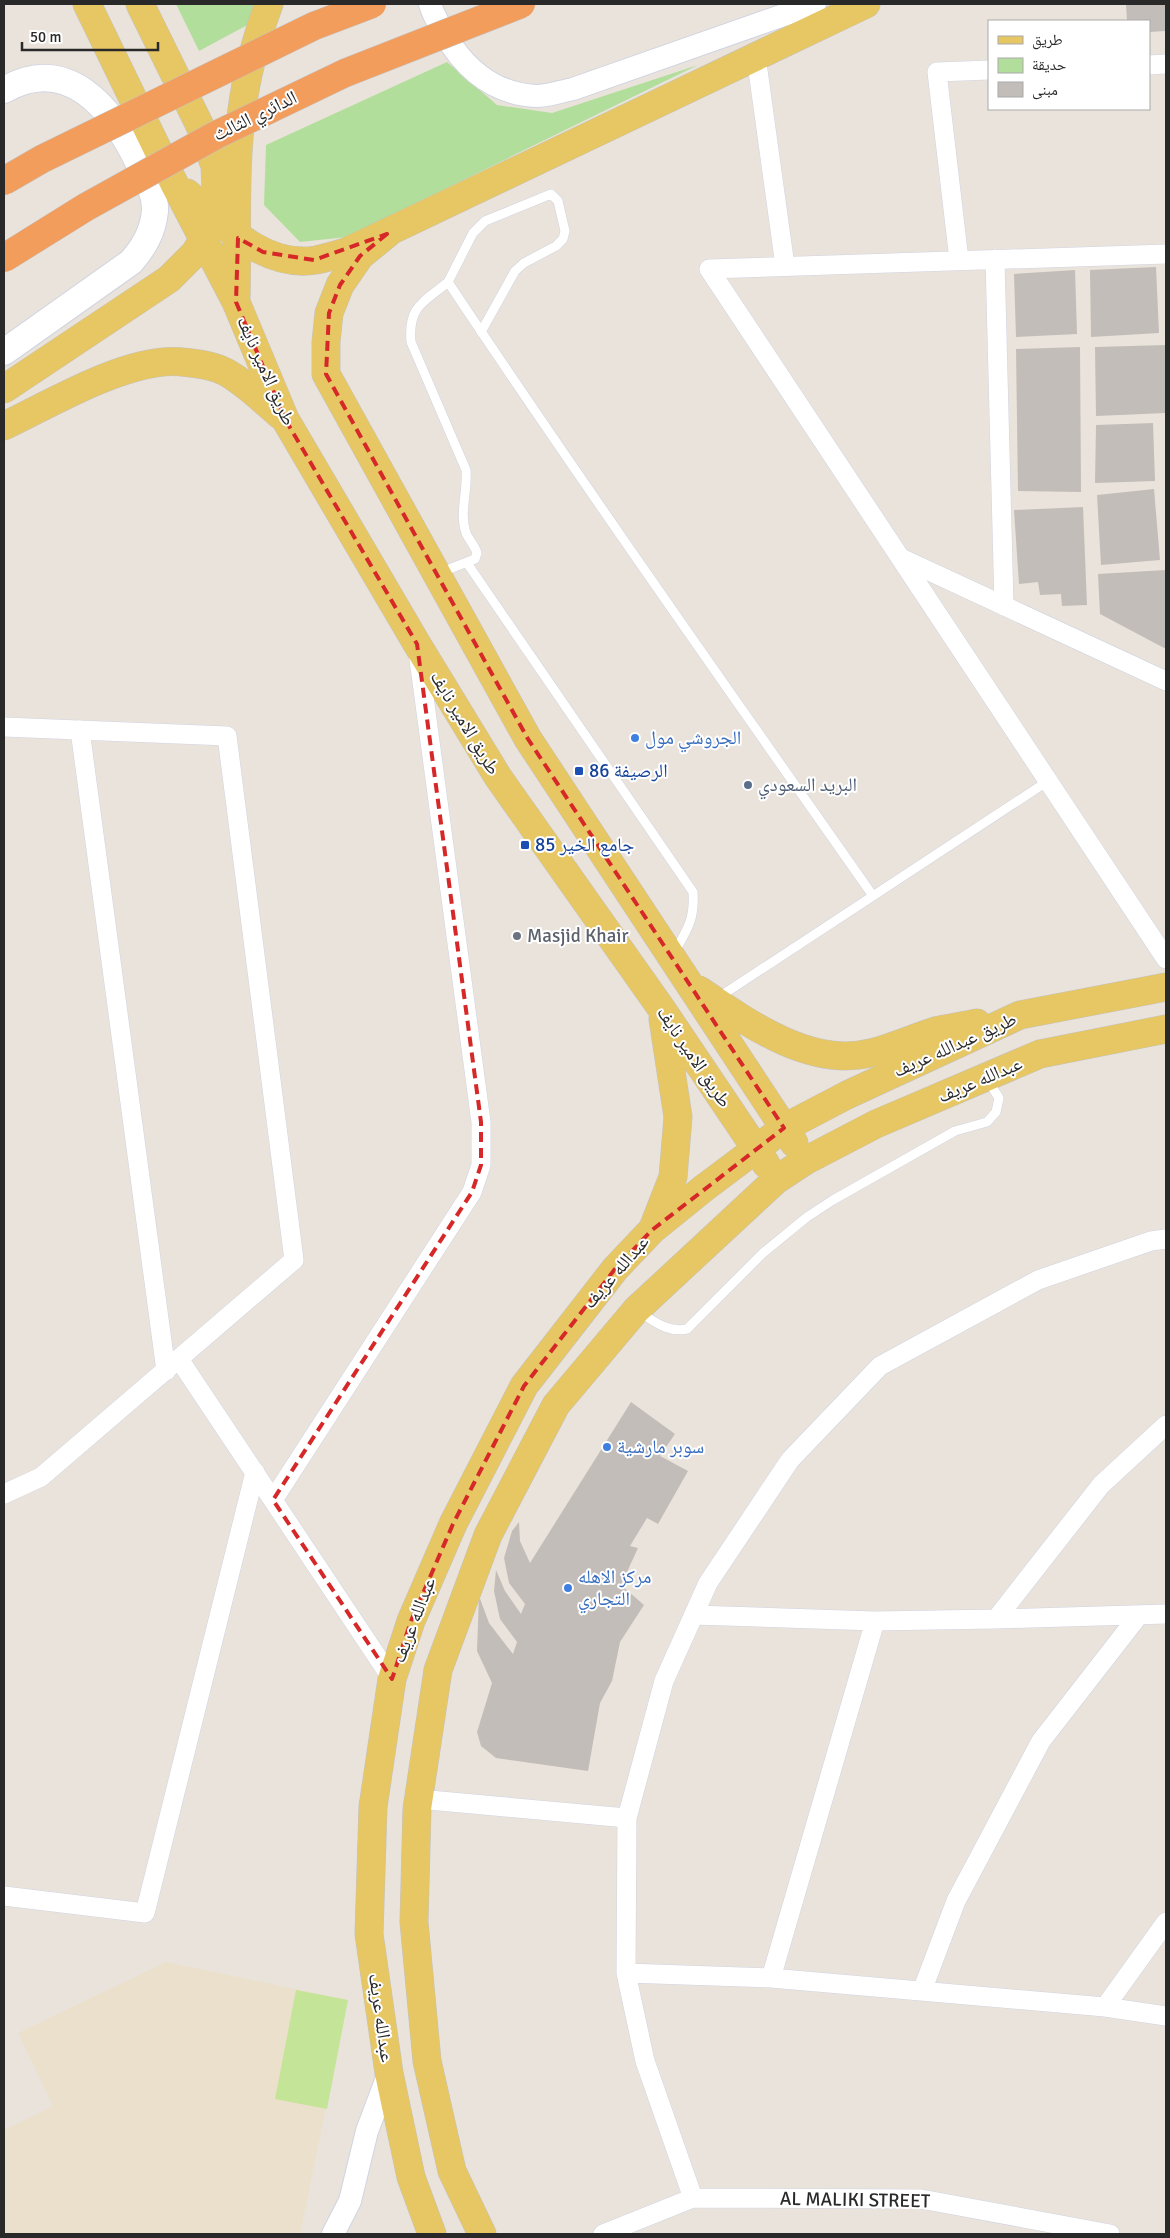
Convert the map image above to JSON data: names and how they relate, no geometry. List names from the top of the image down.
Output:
{
  "streets": {
    "highway": ["الدائري الثالث"],
    "main road": ["طريق الامير نايف", "طريق عبدالله عريف", "عبدالله عريف"],
    "street": ["AL MALIKI STREET"]
  },
  "crossings": [
    ["طريق الامير نايف", "طريق عبدالله عريف"],
    ["طريق الامير نايف", "عبدالله عريف"],
    ["طريق عبدالله عريف", "عبدالله عريف"]
  ],
  "places": {
    "other": [
      "الجروشي مول",
      "البريد السعودي",
      "Masjid Khair",
      "سوبر مارشية",
      "مركز الاهله التجاري"
    ],
    "transit": ["الرصيفة 86", "جامع الخير 85"]
  },
  "legend": ["طريق", "حديقة", "مبنى"],
  "scale_bar": "50 m"
}
